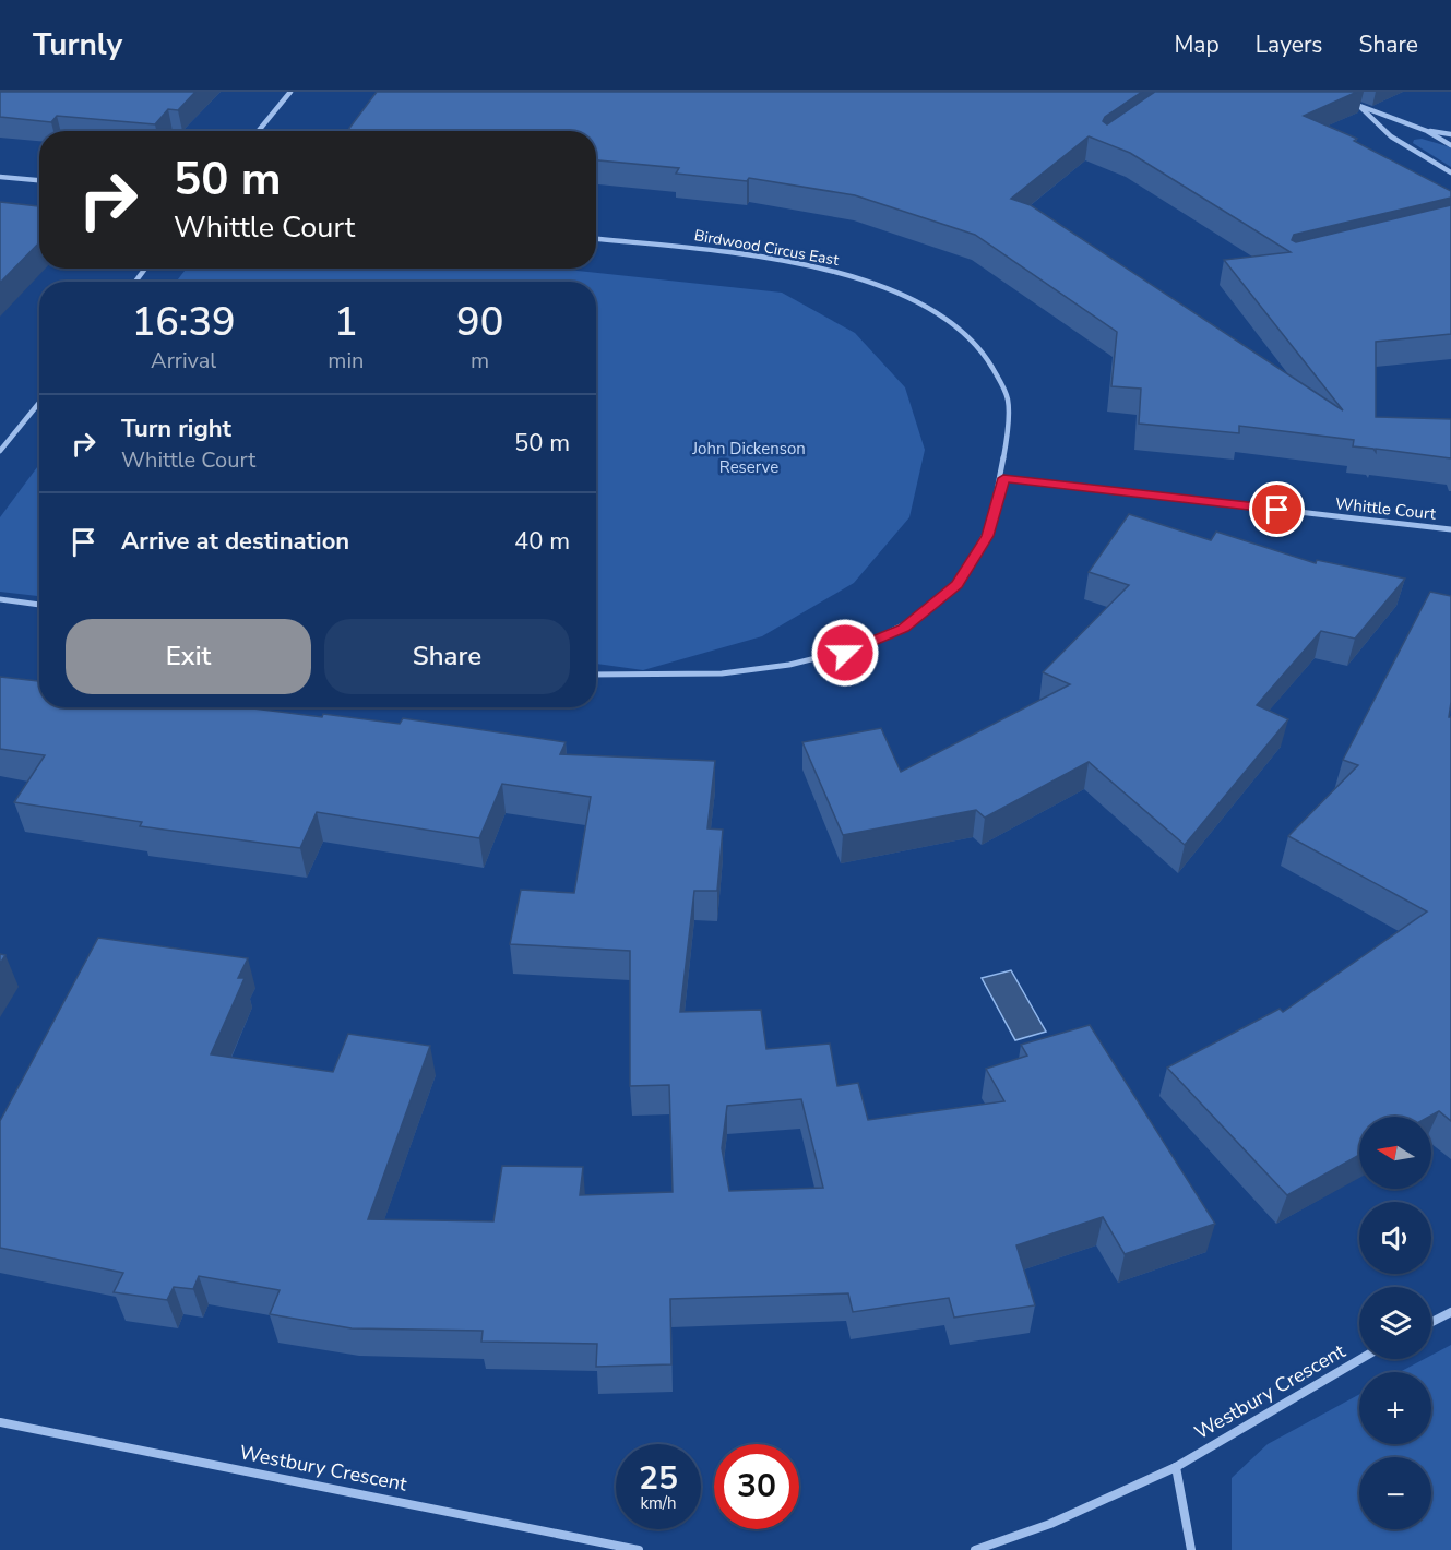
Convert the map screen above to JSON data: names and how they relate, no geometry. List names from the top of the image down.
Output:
{
  "streets": {
    "street": ["Birdwood Circus East", "Whittle Court", "Westbury Crescent"]
  },
  "crossings": [
    ["Birdwood Circus East", "Whittle Court"]
  ],
  "parks": ["John Dickenson Reserve"],
  "north": "left",
  "page": {
    "header": "Turnly",
    "nav": ["Map", "Layers", "Share"],
    "turn": ["50 m", "Whittle Court"],
    "eta": [
      "16:39",
      "Arrival",
      "1",
      "min",
      "90",
      "m"
    ],
    "list": [
      {
        "name": "Turn right",
        "note": "Whittle Court",
        "value": "50 m"
      },
      {
        "name": "Arrive at destination",
        "value": "40 m"
      }
    ],
    "buttons": ["Exit", "Share"],
    "map_buttons": ["+", "−"],
    "speed": "25 km/h",
    "limit": "30"
  }
}
